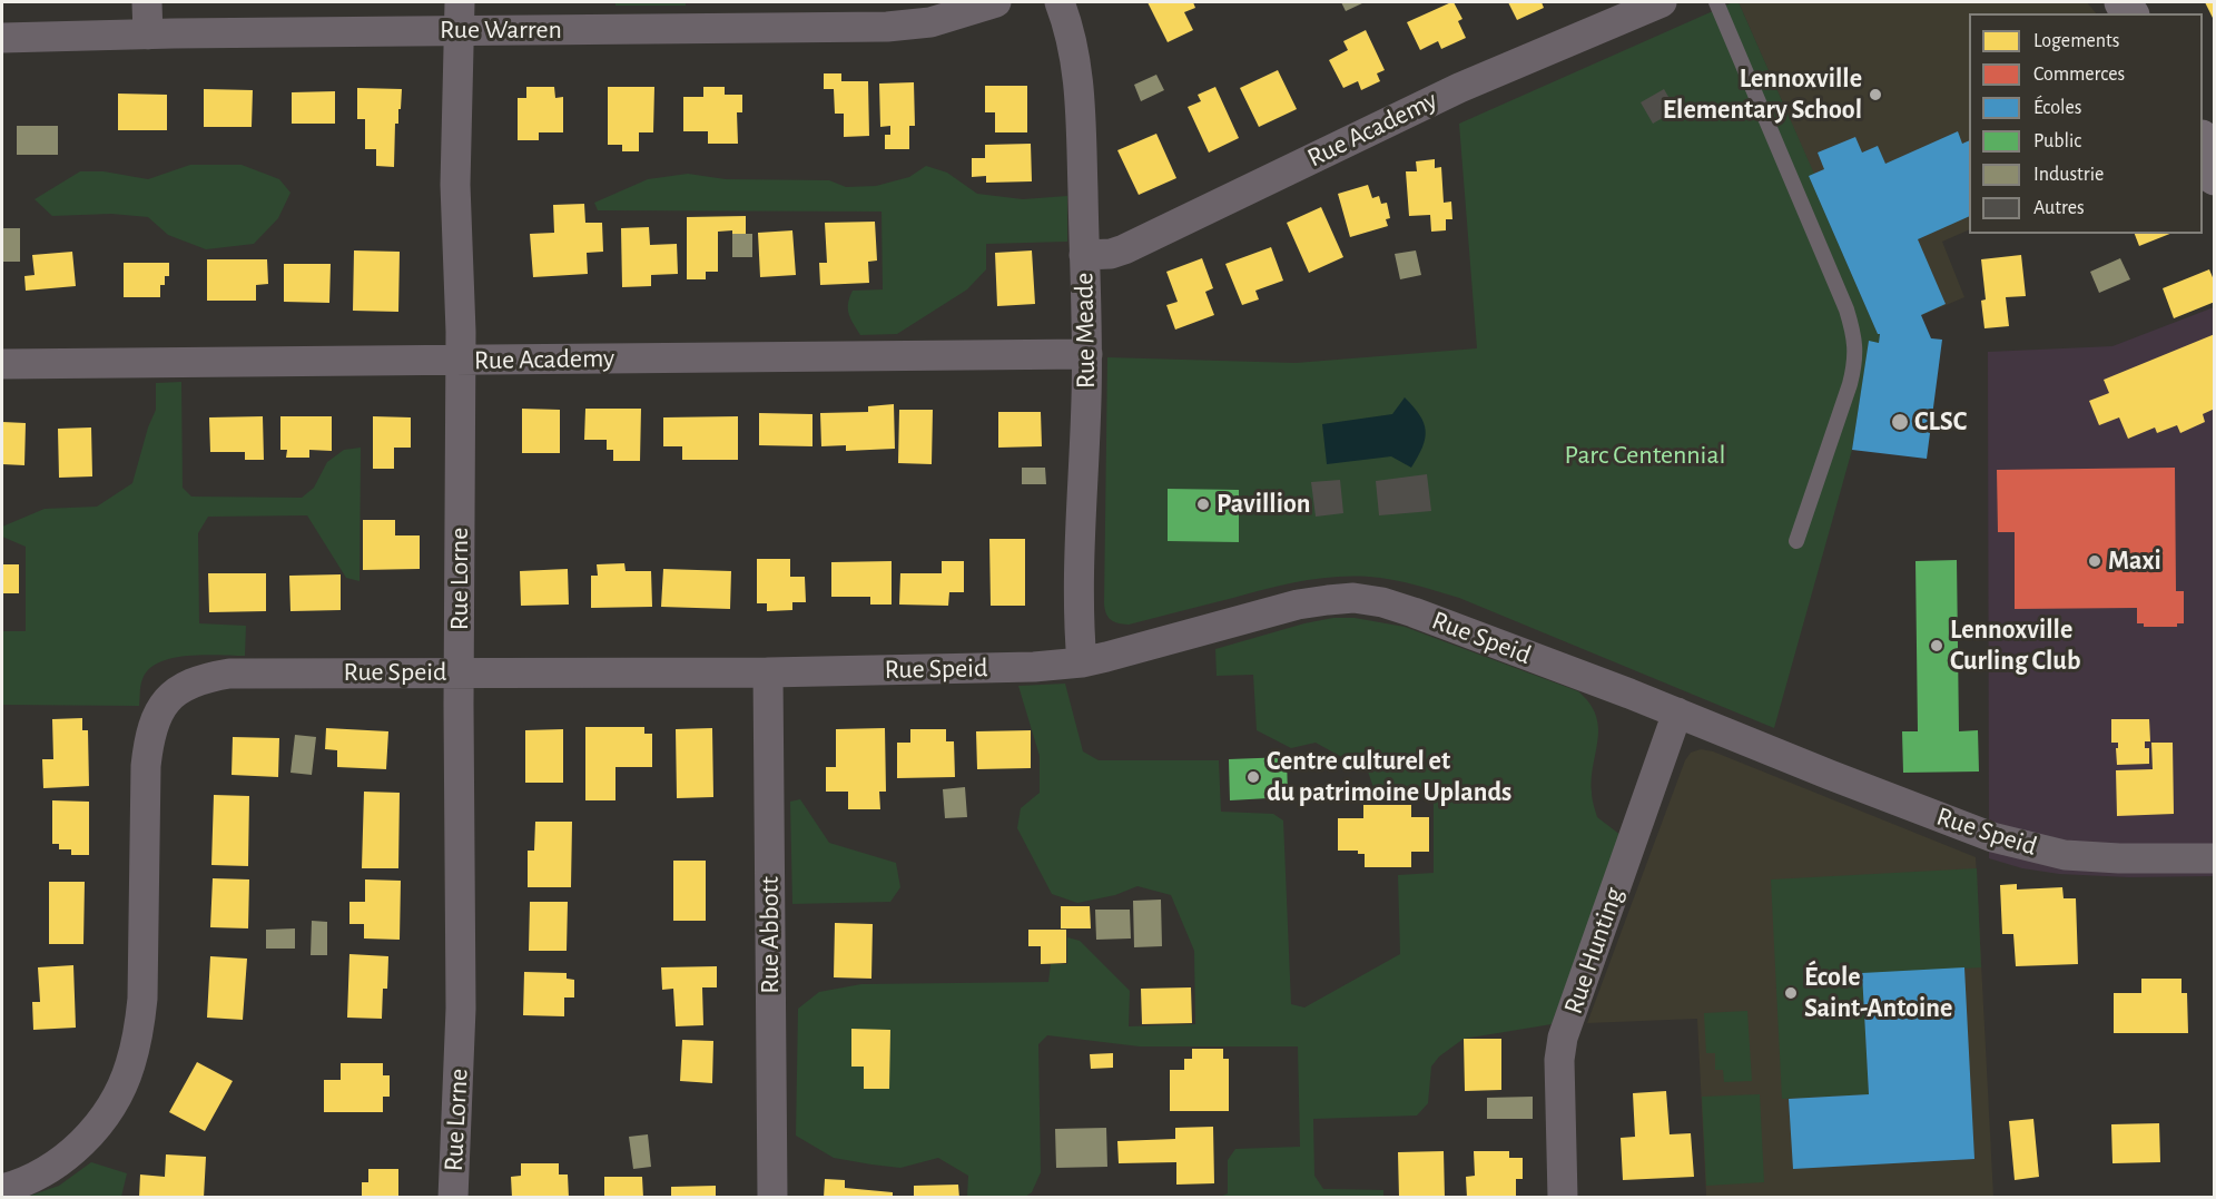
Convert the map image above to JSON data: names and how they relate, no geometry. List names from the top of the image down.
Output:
{
  "streets": {
    "street": [
      "Rue Warren",
      "Rue Academy",
      "Rue Meade",
      "Rue Lorne",
      "Rue Speid",
      "Rue Abbott",
      "Rue Hunting"
    ]
  },
  "crossings": [
    ["Rue Warren", "Rue Lorne"],
    ["Rue Academy", "Rue Meade"],
    ["Rue Academy", "Rue Lorne"],
    ["Rue Meade", "Rue Speid"],
    ["Rue Lorne", "Rue Speid"],
    ["Rue Speid", "Rue Abbott"],
    ["Rue Speid", "Rue Hunting"]
  ],
  "parks": ["Parc Centennial"],
  "places": [
    "Lennoxville Elementary School",
    "CLSC",
    "Pavillion",
    "Maxi",
    "Lennoxville Curling Club",
    "Centre culturel et du patrimoine Uplands",
    "École Saint-Antoine"
  ],
  "legend": [
    "Logements",
    "Commerces",
    "Écoles",
    "Public",
    "Industrie",
    "Autres"
  ]
}
